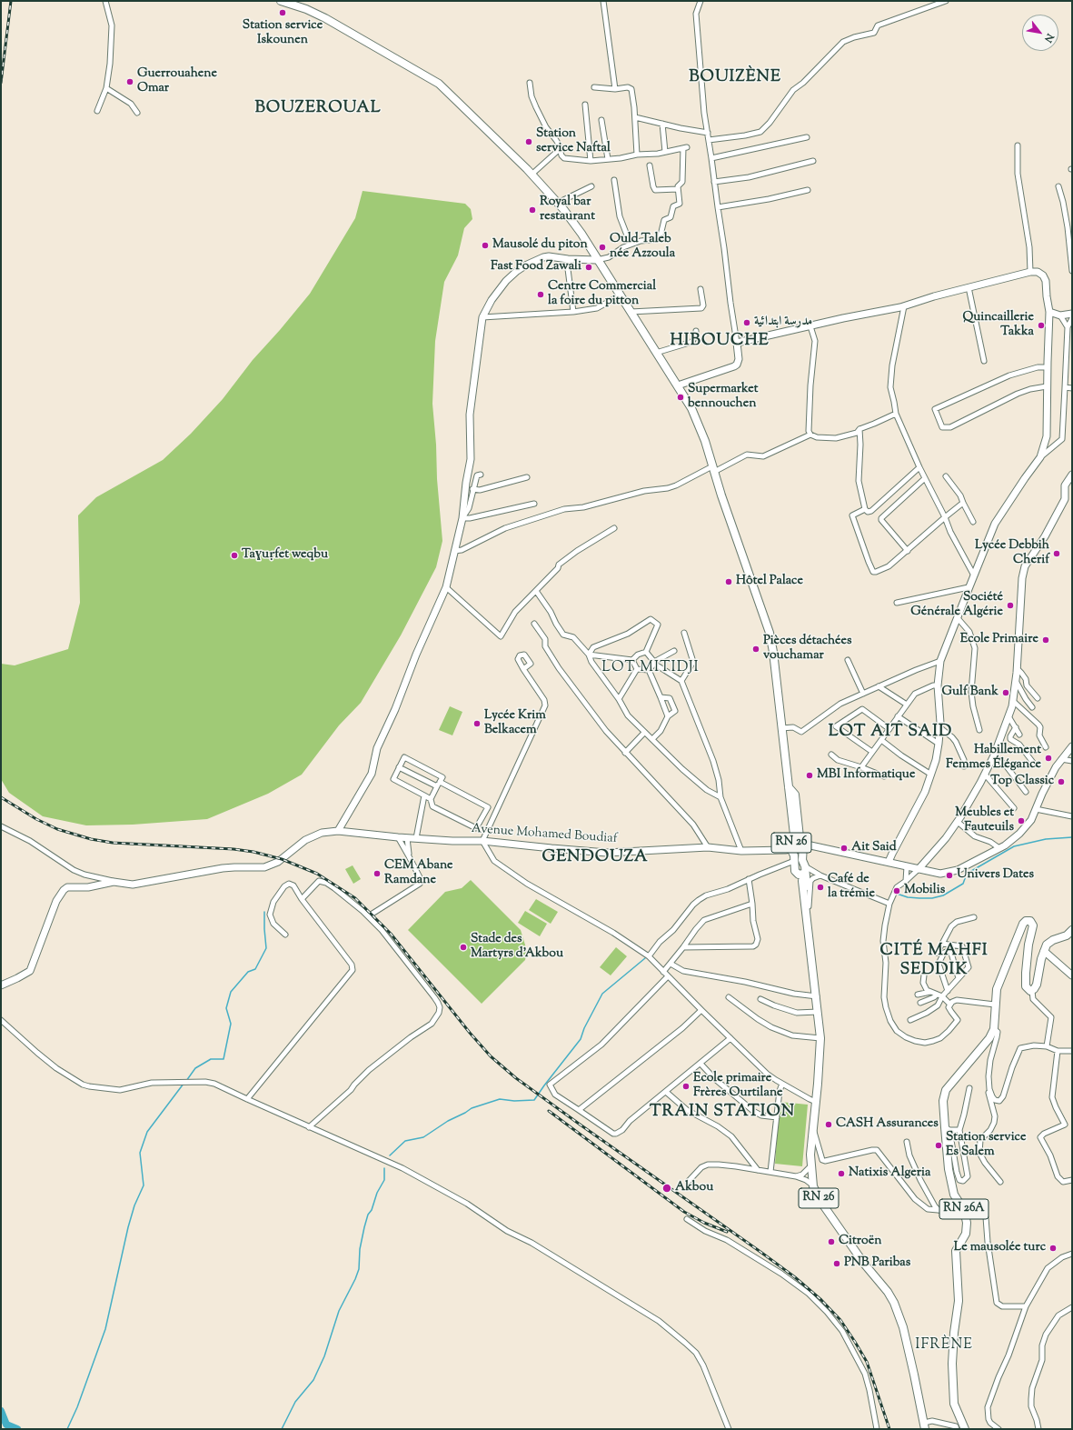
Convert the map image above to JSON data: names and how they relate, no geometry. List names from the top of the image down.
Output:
{
  "streets": {
    "main road": ["RN 26", "RN 26A"],
    "street": ["Avenue Mohamed Boudiaf"]
  },
  "crossings": [
    ["Avenue Mohamed Boudiaf", "RN 26"]
  ],
  "districts": [
    "BOUIZÈNE",
    "BOUZEROUAL",
    "HIBOUCHE",
    "LOT MITIDJI",
    "LOT AIT SAID",
    "GENDOUZA",
    "CITÉ MAHFI SEDDIK",
    "TRAIN STATION",
    "IFRÈNE"
  ],
  "places": [
    "Station service Iskounen",
    "Guerrouahene Omar",
    "Station service Naftal",
    "Royal bar restaurant",
    "Mausolé du piton",
    "Ould Taleb née Azzoula",
    "Fast Food Zawali",
    "Centre Commercial la foire du pitton",
    "مدرسة ابتدائية",
    "Quincaillerie Takka",
    "Supermarket bennouchen",
    "Lycée Debbih Cherif",
    "Taɣuṛfet weqbu",
    "Hôtel Palace",
    "Société Générale Algérie",
    "Ecole Primaire",
    "Pièces détachées vouchamar",
    "Gulf Bank",
    "Lycée Krim Belkacem",
    "Habillement Femmes Élégance",
    "MBI Informatique",
    "Top Classic",
    "Meubles et Fauteuils",
    "Ait Said",
    "CEM Abane Ramdane",
    "Univers Dates",
    "Café de la trémie",
    "Mobilis",
    "Stade des Martyrs d’Akbou",
    "Ecole primaire Frères Ourtilane",
    "CASH Assurances",
    "Station service Es Salem",
    "Natixis Algeria",
    "Akbou",
    "Citroën",
    "Le mausolée turc",
    "PNB Paribas"
  ],
  "north": "bottom right"
}
